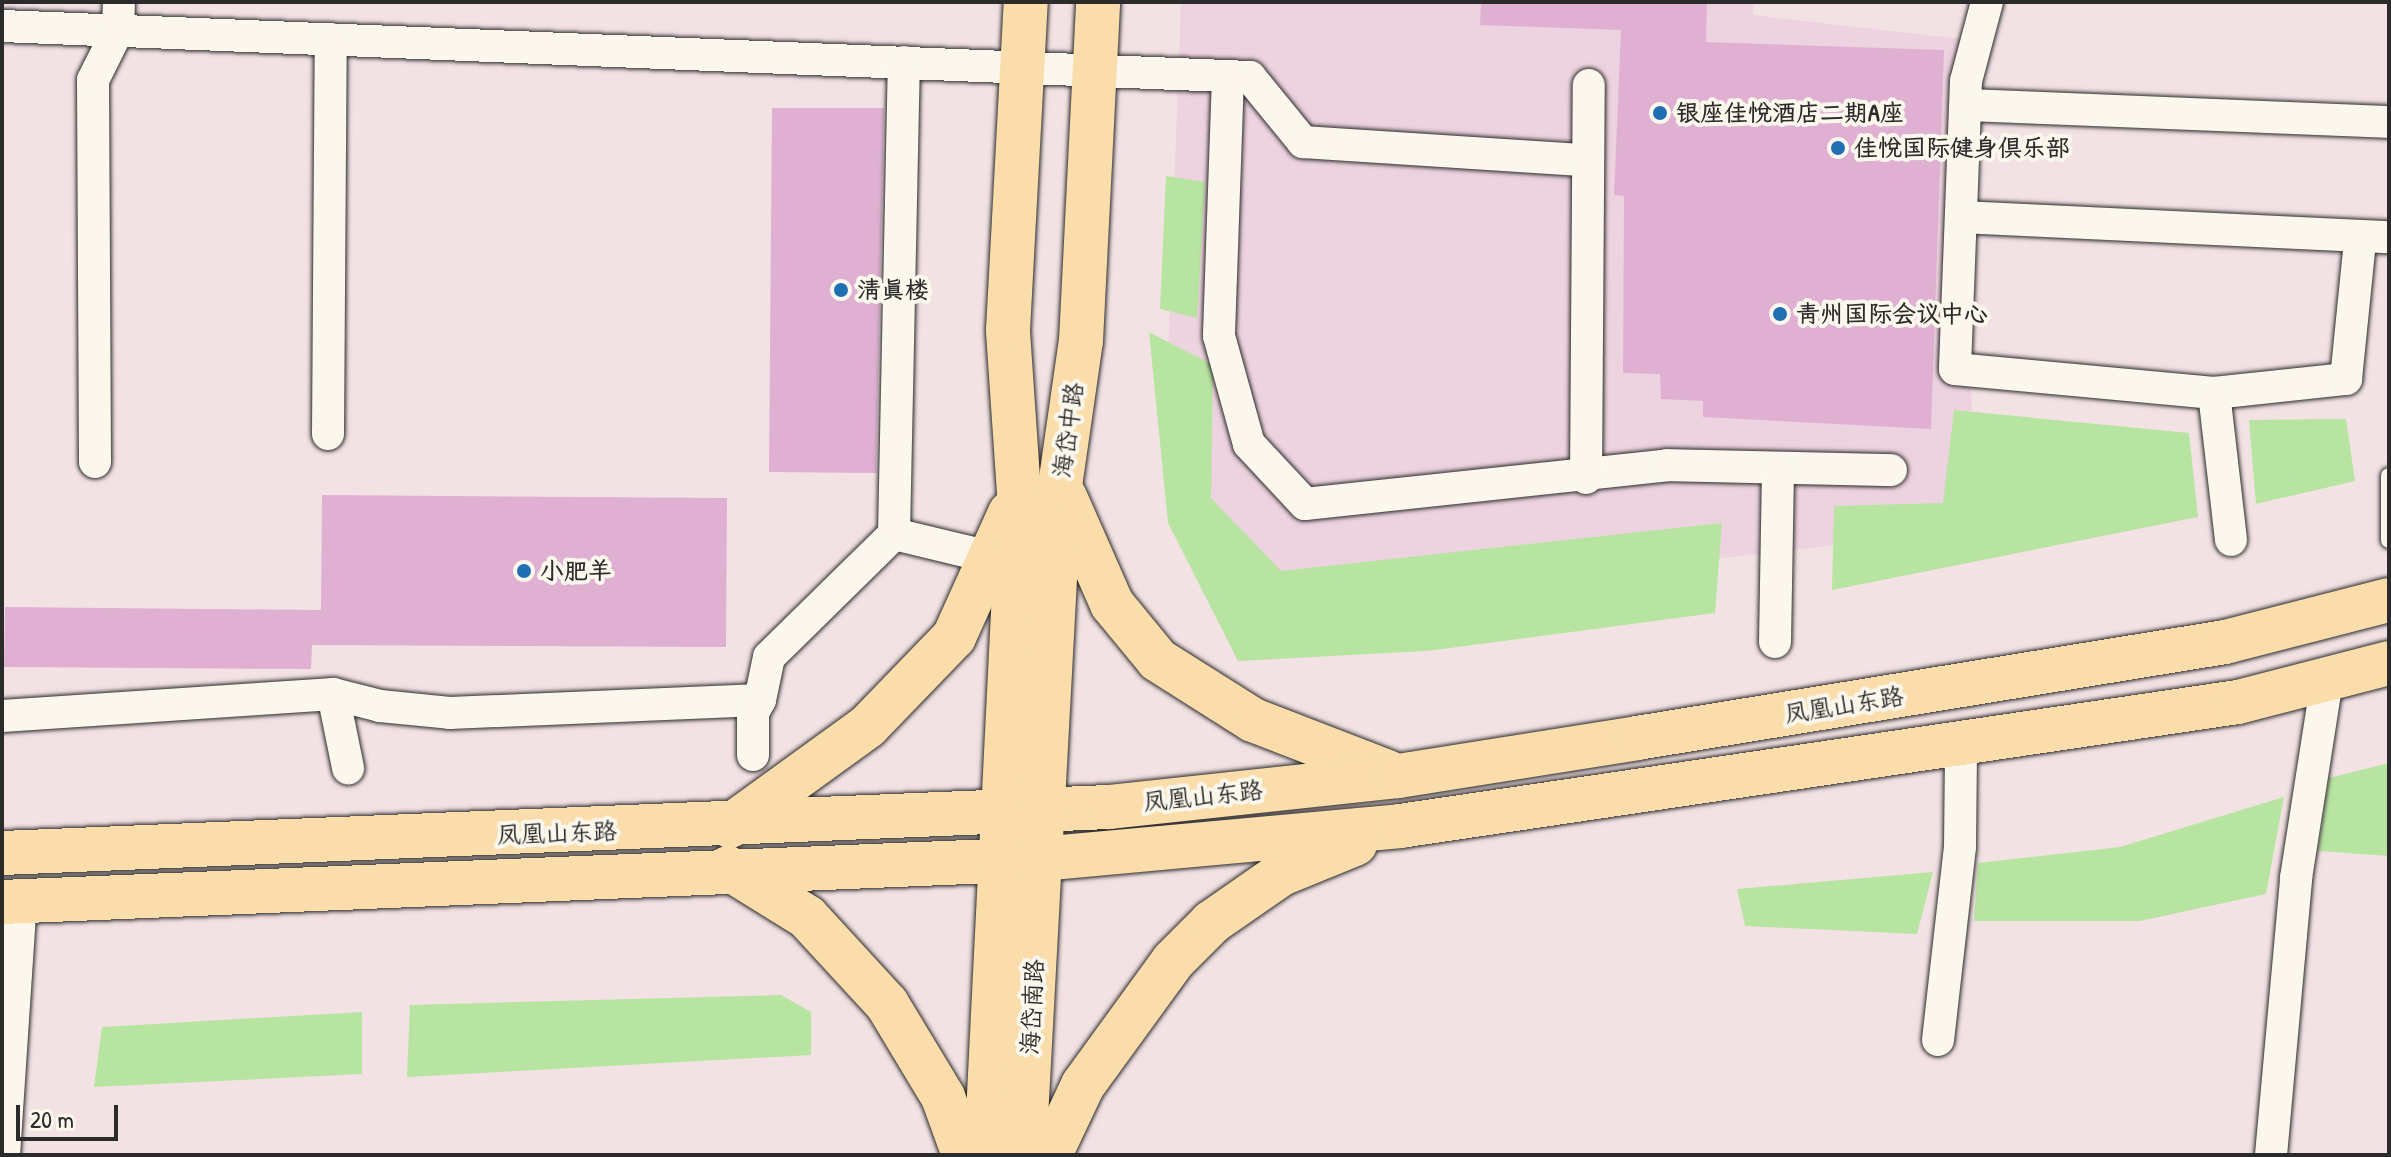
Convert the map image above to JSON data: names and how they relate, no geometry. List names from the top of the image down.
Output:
{
  "streets": {
    "main road": ["海岱中路", "凤凰山东路", "海岱南路"]
  },
  "crossings": [
    ["海岱中路", "凤凰山东路"],
    ["海岱中路", "海岱南路"],
    ["凤凰山东路", "海岱南路"]
  ],
  "places": [
    "银座佳悦酒店二期A座",
    "佳悦国际健身俱乐部",
    "清真楼",
    "青州国际会议中心",
    "小肥羊"
  ],
  "scale_bar": "20 m"
}
